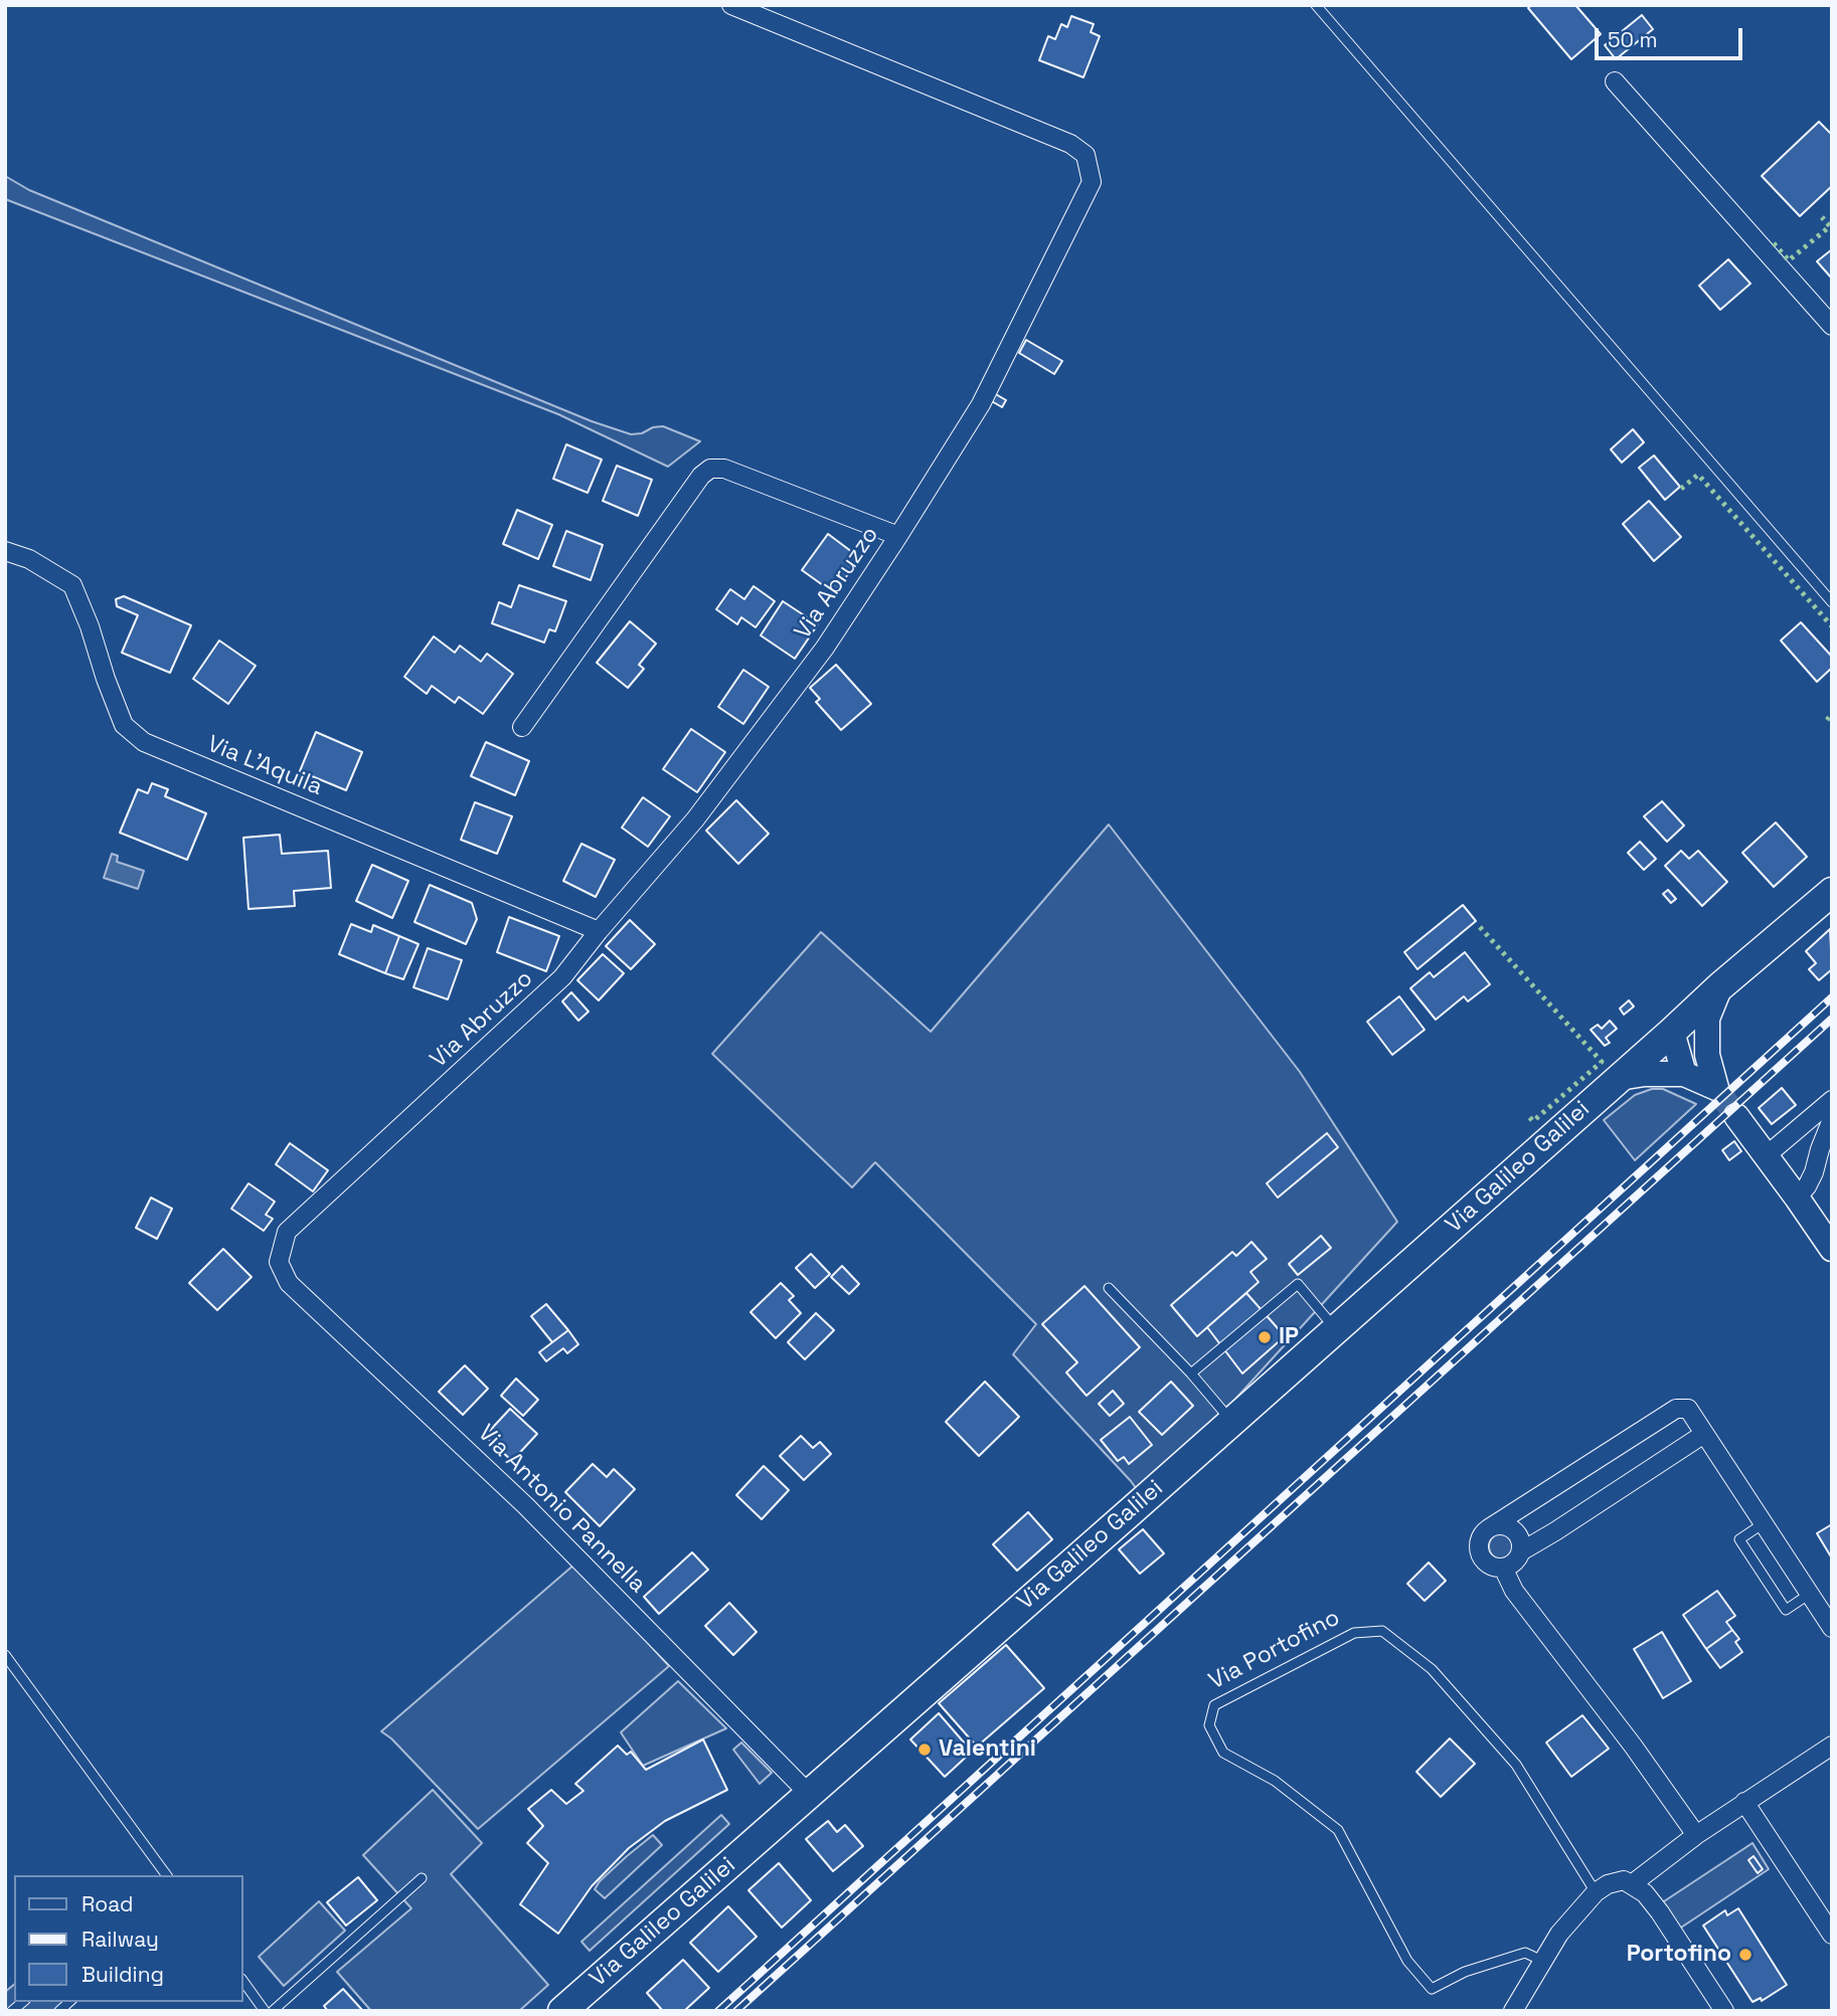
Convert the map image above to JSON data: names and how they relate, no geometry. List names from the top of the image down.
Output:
{
  "streets": {
    "main road": ["Via Galileo Galilei"],
    "street": ["Via Abruzzo", "Via L'Aquila", "Via Antonio Pannella"],
    "lane": ["Via Portofino"]
  },
  "crossings": [
    ["Via Abruzzo", "Via L'Aquila"],
    ["Via Abruzzo", "Via Antonio Pannella"],
    ["Via Galileo Galilei", "Via Antonio Pannella"]
  ],
  "places": ["IP", "Valentini", "Portofino"],
  "legend": ["Road", "Railway", "Building"],
  "scale_bar": "50 m"
}
